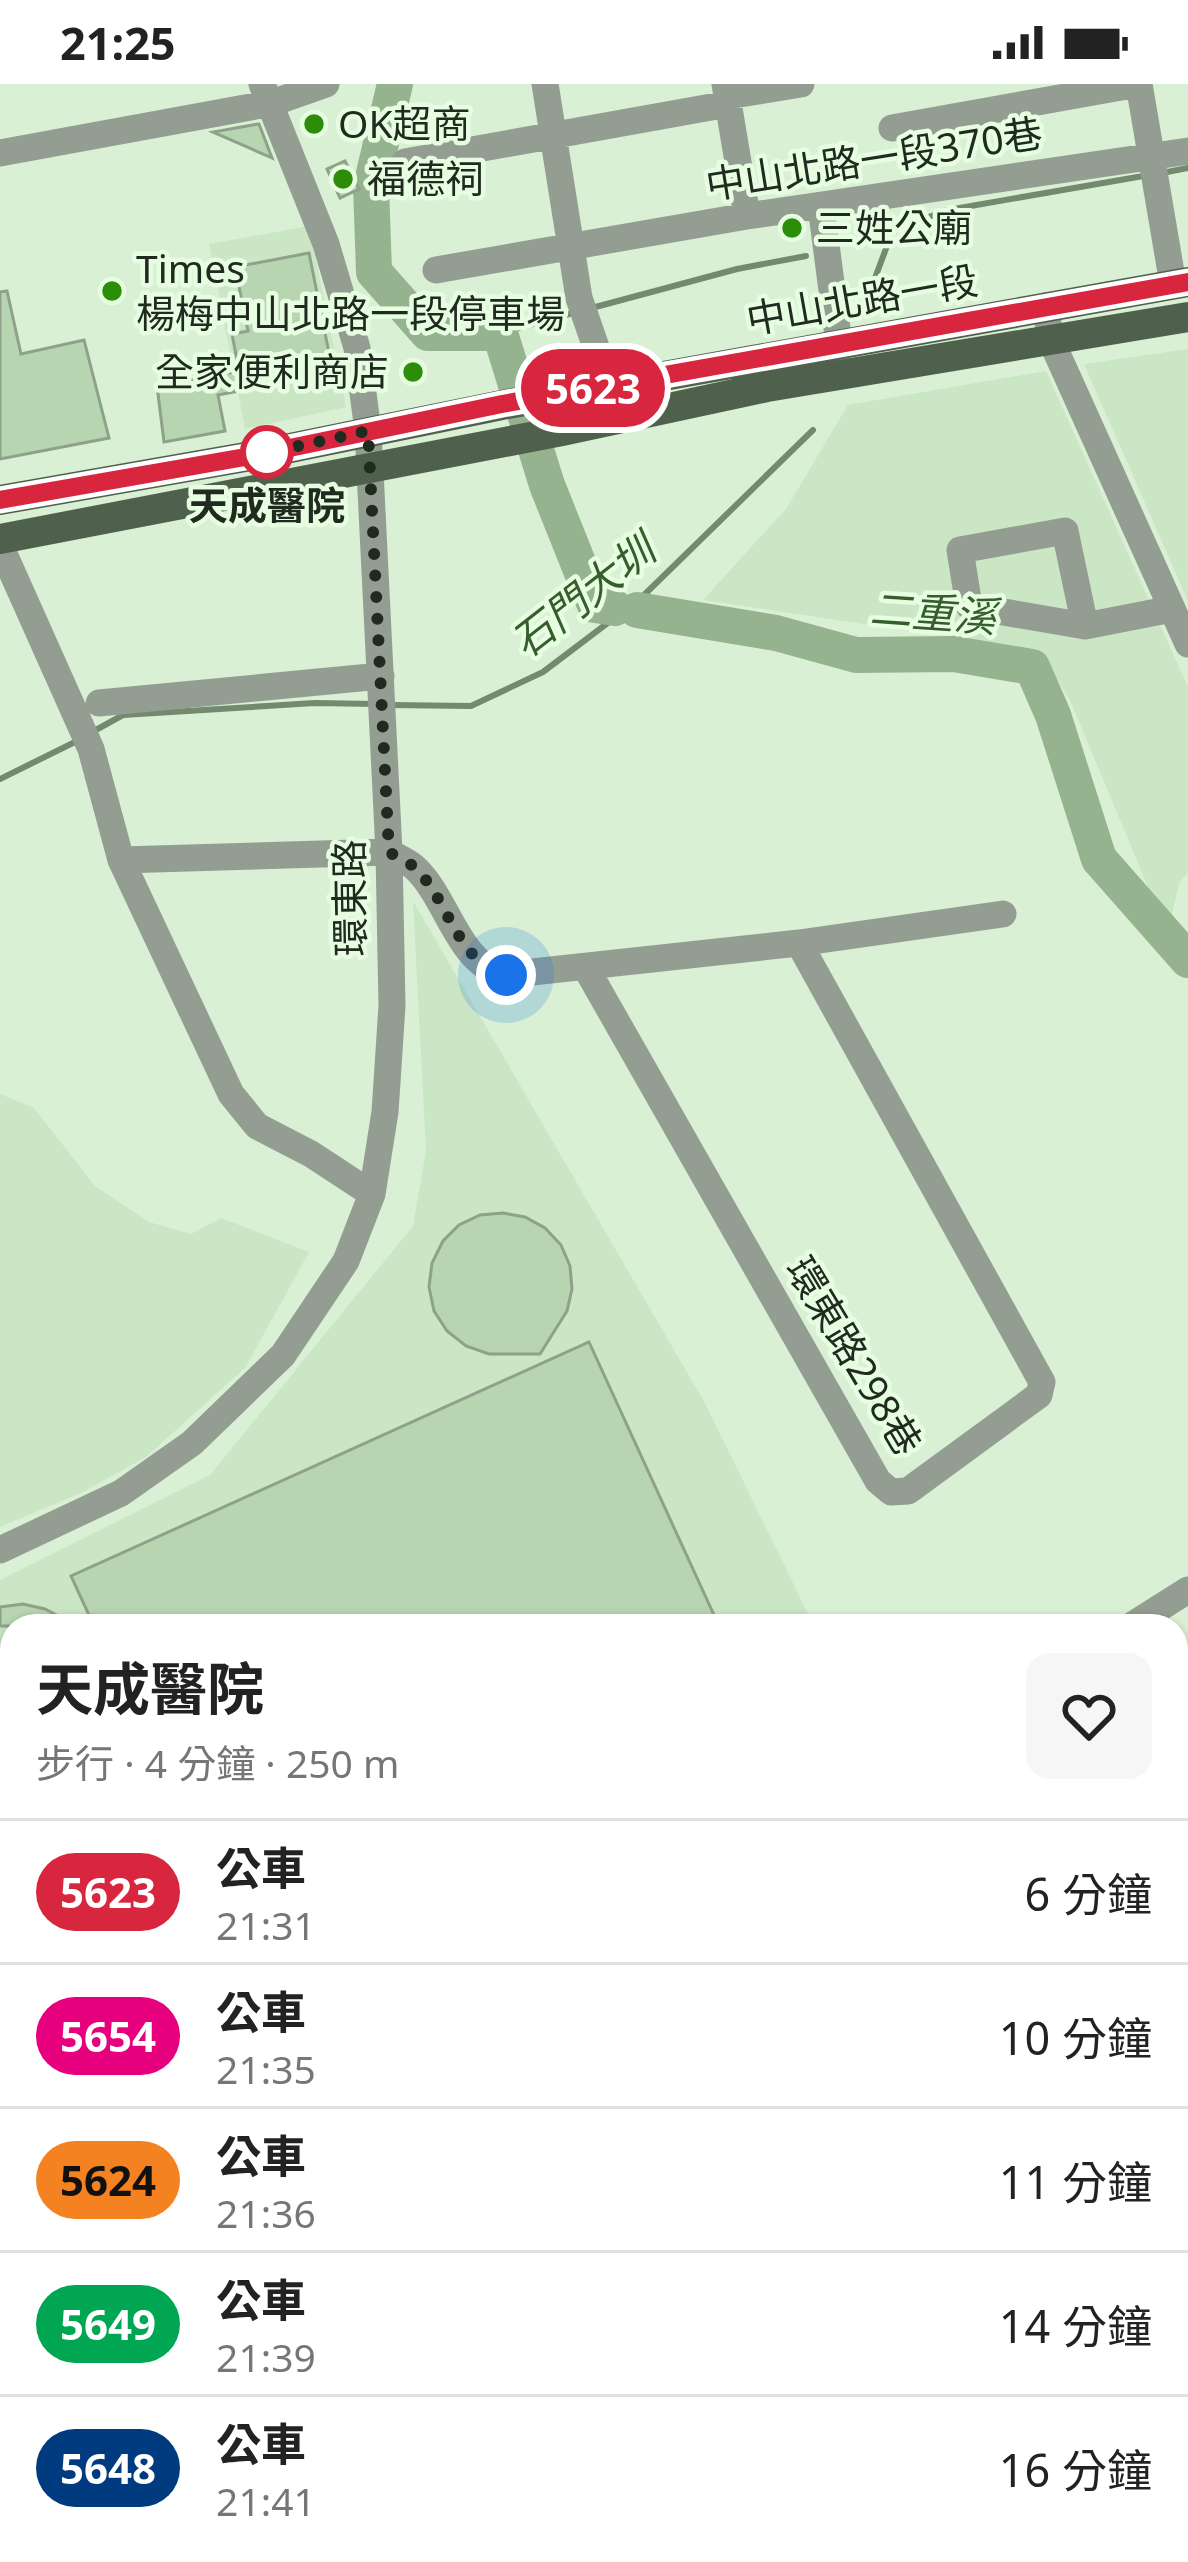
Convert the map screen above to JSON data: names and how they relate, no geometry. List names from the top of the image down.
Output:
{
  "streets": {
    "main road": ["中山北路一段"],
    "street": ["中山北路一段370巷", "環東路", "環東路298巷"]
  },
  "crossings": [
    ["中山北路一段", "環東路"]
  ],
  "water": ["石門大圳", "二重溪"],
  "places": [
    "OK超商",
    "福德祠",
    "三姓公廟",
    "Times 楊梅中山北路一段停車場",
    "全家便利商店",
    "天成醫院"
  ],
  "lines": ["bus line 5623"],
  "page": {
    "status": "21:25",
    "on_map": "5623",
    "heading": ["天成醫院", "步行 · 4 分鐘 · 250 m"],
    "list": [
      {
        "mark": "5623",
        "name": "公車",
        "note": "21:31",
        "value": "6 分鐘"
      },
      {
        "mark": "5654",
        "name": "公車",
        "note": "21:35",
        "value": "10 分鐘"
      },
      {
        "mark": "5624",
        "name": "公車",
        "note": "21:36",
        "value": "11 分鐘"
      },
      {
        "mark": "5649",
        "name": "公車",
        "note": "21:39",
        "value": "14 分鐘"
      },
      {
        "mark": "5648",
        "name": "公車",
        "note": "21:41",
        "value": "16 分鐘"
      }
    ]
  }
}
